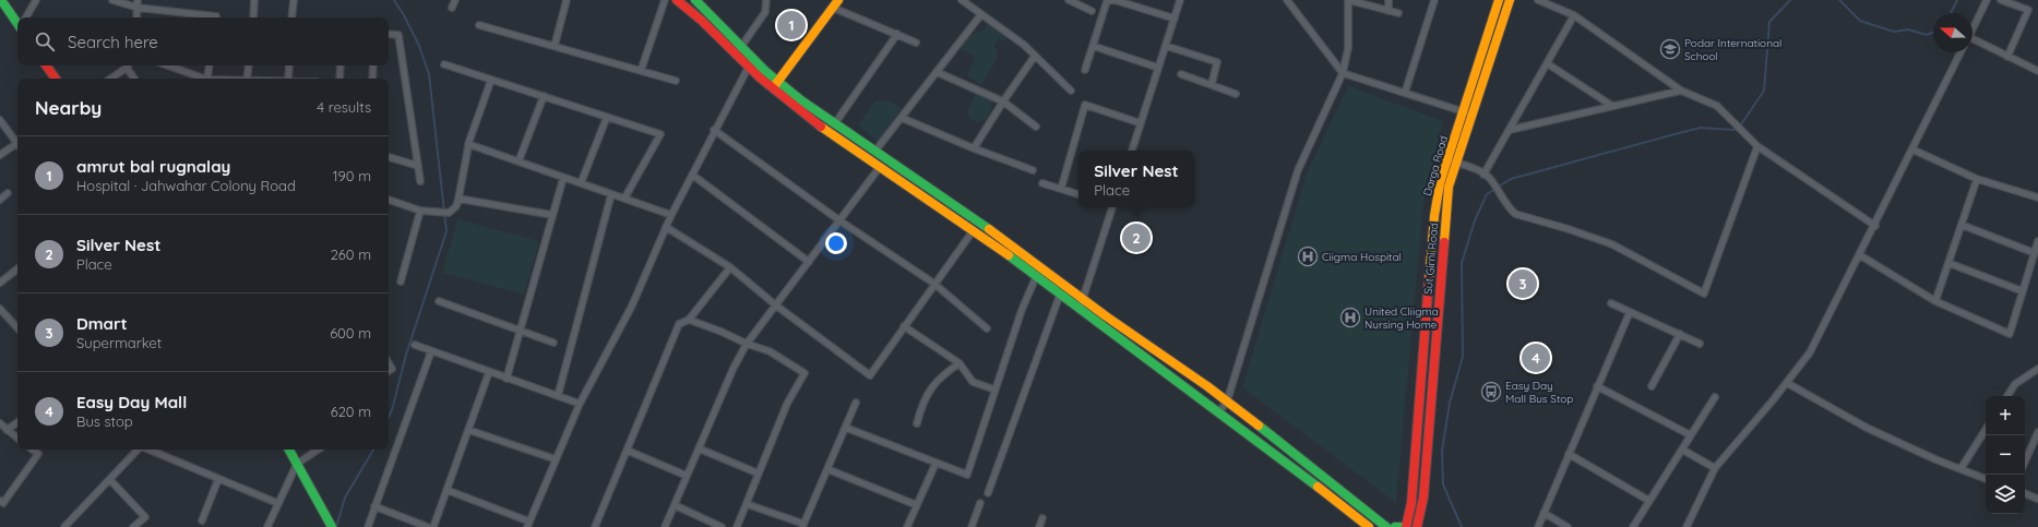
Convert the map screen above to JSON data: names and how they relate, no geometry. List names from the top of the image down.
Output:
{
  "streets": {
    "main road": ["Darga Road", "Sut Girni Road"]
  },
  "places": {
    "school or university": ["Podar International School"],
    "hospital": ["Ciigma Hospital", "United CIiigma Nursing Home"],
    "bus stop": ["Easy Day Mall Bus Stop"]
  },
  "north": "left",
  "page": {
    "pins": [
      "1",
      "2",
      "3",
      "4"
    ],
    "search": "Search here",
    "heading": ["Nearby", "4 results"],
    "list": [
      {
        "mark": "1",
        "name": "amrut bal rugnalay",
        "note": "Hospital · Jahwahar Colony Road",
        "value": "190 m"
      },
      {
        "mark": "2",
        "name": "Silver Nest",
        "note": "Place",
        "value": "260 m"
      },
      {
        "mark": "3",
        "name": "Dmart",
        "note": "Supermarket",
        "value": "600 m"
      },
      {
        "mark": "4",
        "name": "Easy Day Mall",
        "note": "Bus stop",
        "value": "620 m"
      }
    ],
    "popup": ["Silver Nest", "Place"],
    "map_buttons": ["+", "−"]
  }
}
